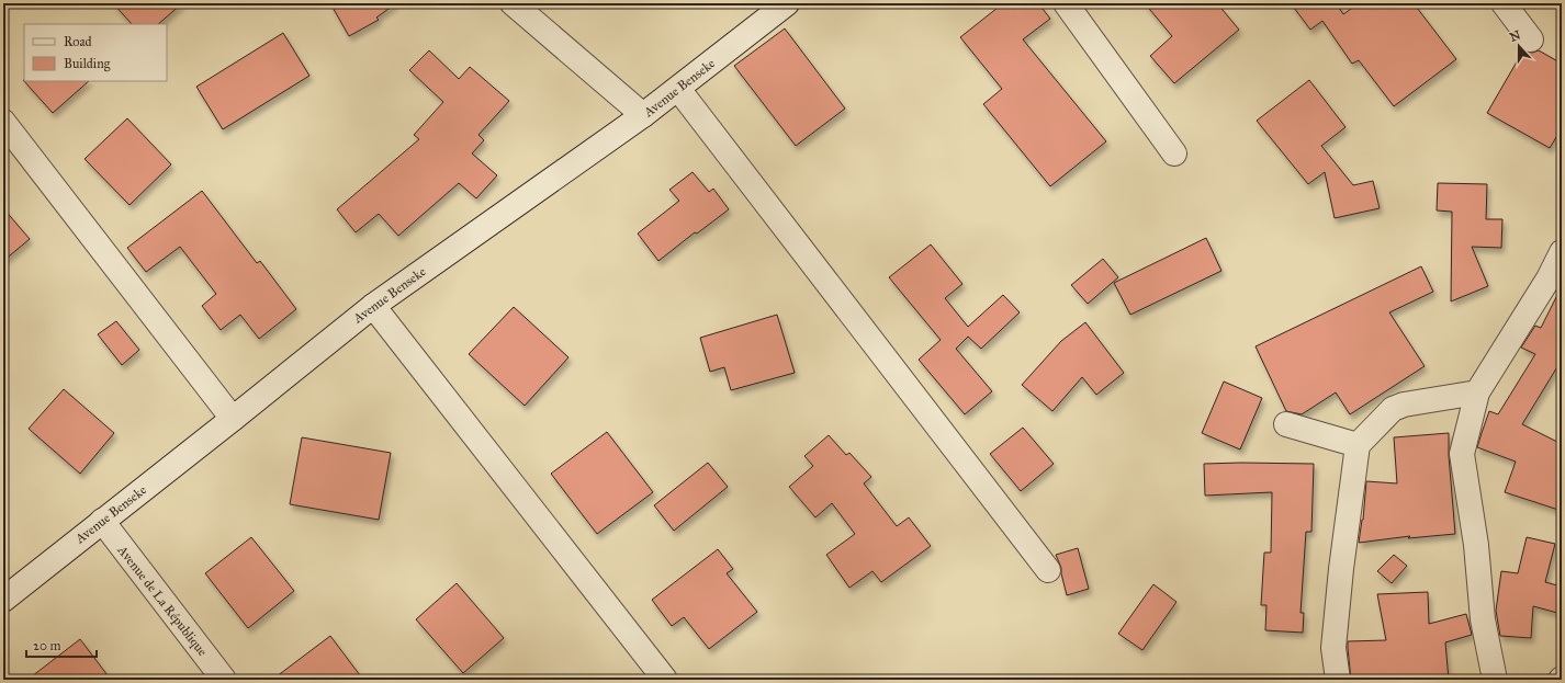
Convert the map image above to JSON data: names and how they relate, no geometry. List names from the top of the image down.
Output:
{
  "streets": {
    "street": ["Avenue Benseke", "Avenue de La République"]
  },
  "crossings": [
    ["Avenue Benseke", "Avenue de La République"]
  ],
  "legend": ["Road", "Building"],
  "scale_bar": "20 m",
  "north": "top"
}
